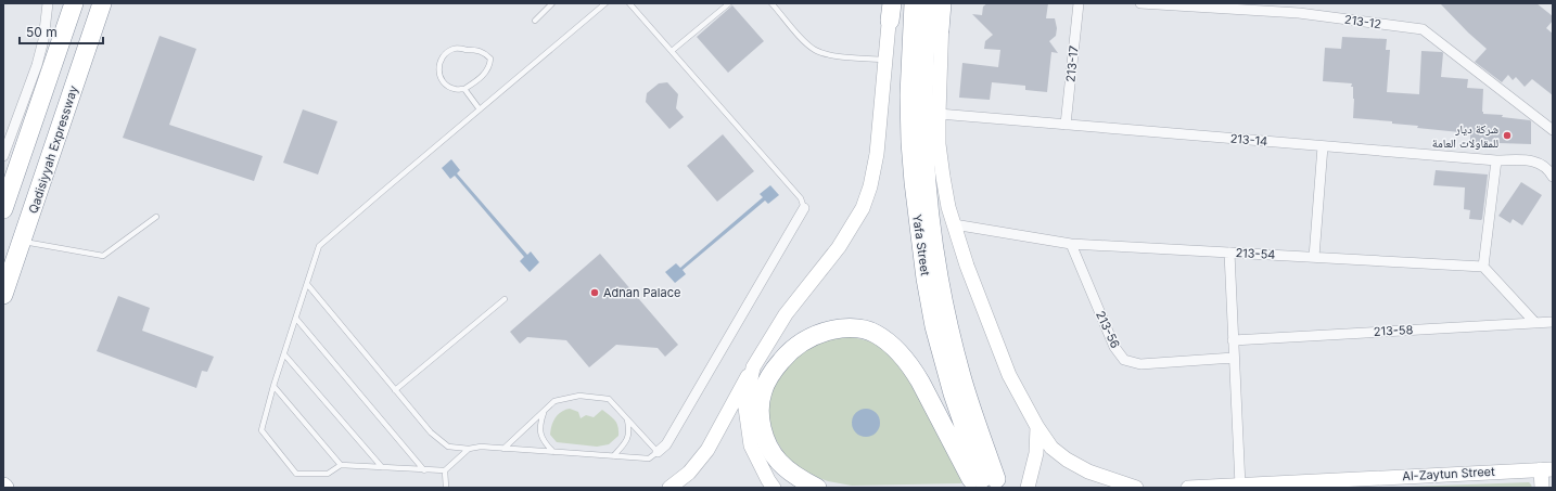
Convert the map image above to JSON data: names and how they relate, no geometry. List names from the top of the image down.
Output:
{
  "streets": {
    "highway": ["Qadisiyyah Expressway", "Yafa Street"],
    "main road": ["Al-Zaytun Street"],
    "street": [
      "213-12",
      "213-17",
      "213-14",
      "213-54",
      "213-56",
      "213-58"
    ]
  },
  "crossings": [
    ["213-17", "213-14"],
    ["213-54", "213-56"]
  ],
  "places": ["شركة ديار للمقاولات العامة", "Adnan Palace"],
  "scale_bar": "50 m"
}
